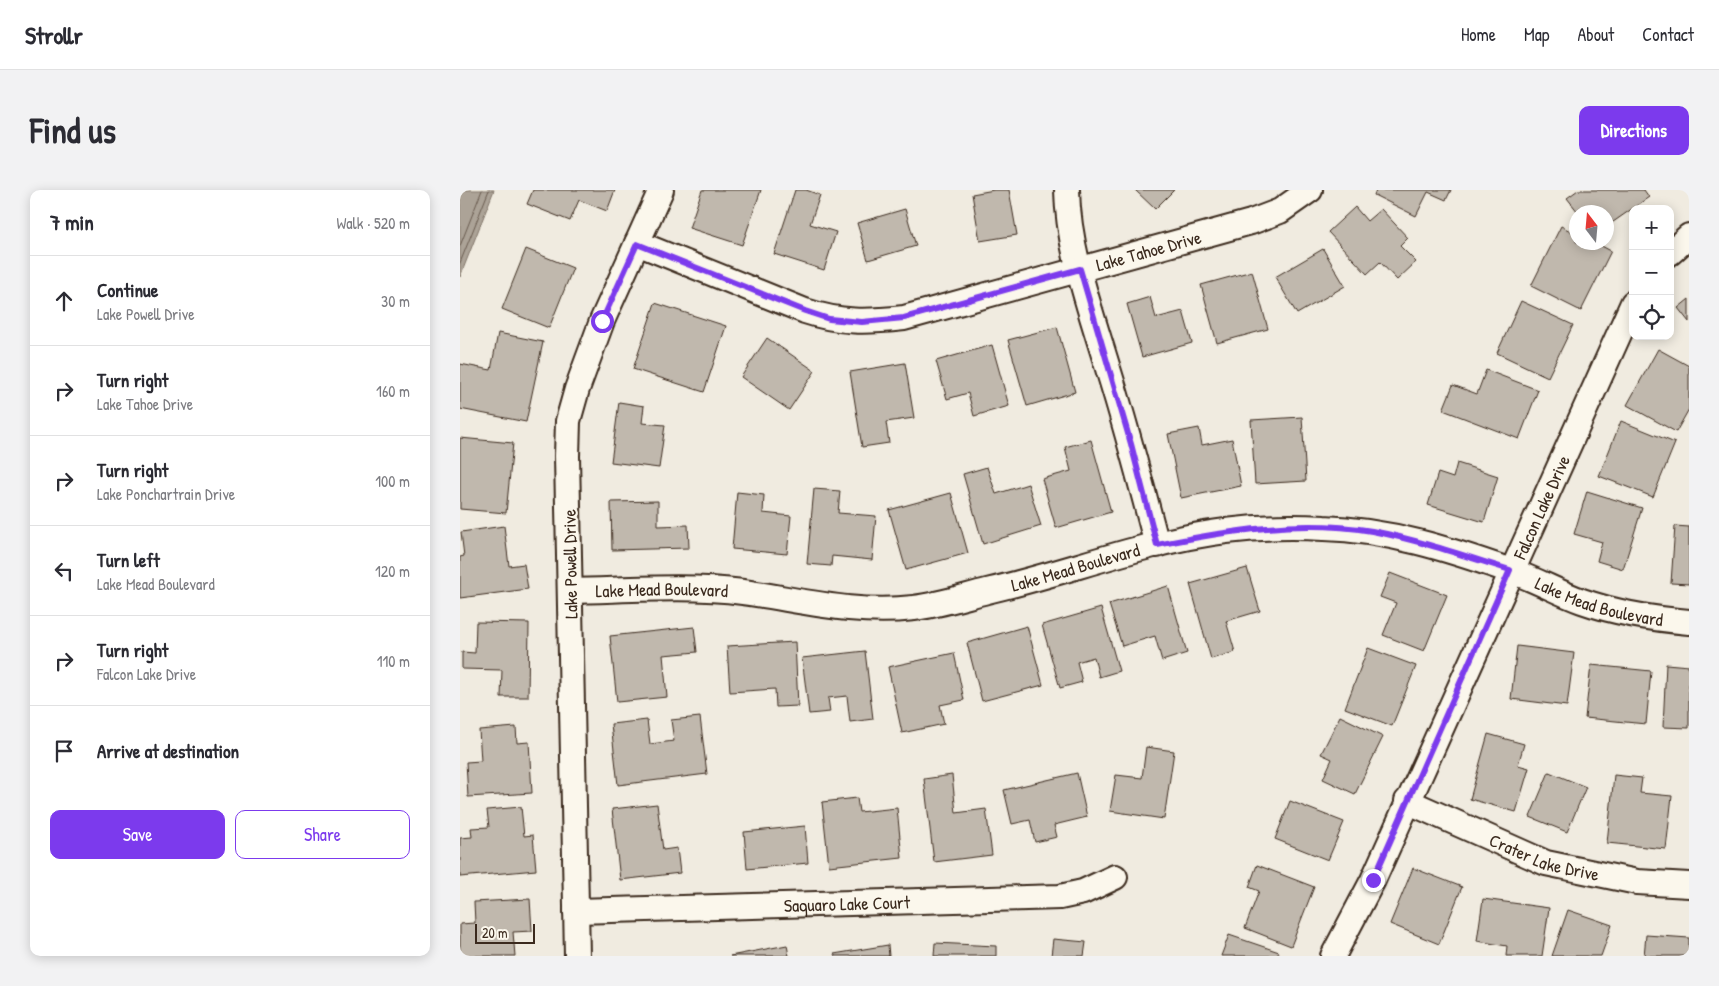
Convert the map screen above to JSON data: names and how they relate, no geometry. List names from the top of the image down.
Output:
{
  "streets": {
    "street": [
      "Lake Tahoe Drive",
      "Falcon Lake Drive",
      "Lake Powell Drive",
      "Lake Mead Boulevard",
      "Crater Lake Drive",
      "Saquaro Lake Court"
    ]
  },
  "crossings": [
    ["Lake Tahoe Drive", "Lake Powell Drive"],
    ["Falcon Lake Drive", "Lake Mead Boulevard"],
    ["Falcon Lake Drive", "Crater Lake Drive"],
    ["Lake Powell Drive", "Lake Mead Boulevard"],
    ["Lake Powell Drive", "Saquaro Lake Court"]
  ],
  "scale_bar": "20 m",
  "north": "top",
  "page": {
    "header": "Strollr",
    "nav": [
      "Home",
      "Map",
      "About",
      "Contact"
    ],
    "buttons": [
      "Directions",
      ["Save", "Share"]
    ],
    "title": "Find us",
    "heading": ["7 min", "Walk · 520 m"],
    "map_buttons": ["+", "−"],
    "list": [
      ["Continue", "Lake Powell Drive", "30 m"],
      ["Turn right", "Lake Tahoe Drive", "160 m"],
      ["Turn right", "Lake Ponchartrain Drive", "100 m"],
      ["Turn left", "Lake Mead Boulevard", "120 m"],
      ["Turn right", "Falcon Lake Drive", "110 m"],
      "Arrive at destination"
    ],
    "scale": "20 m"
  }
}
